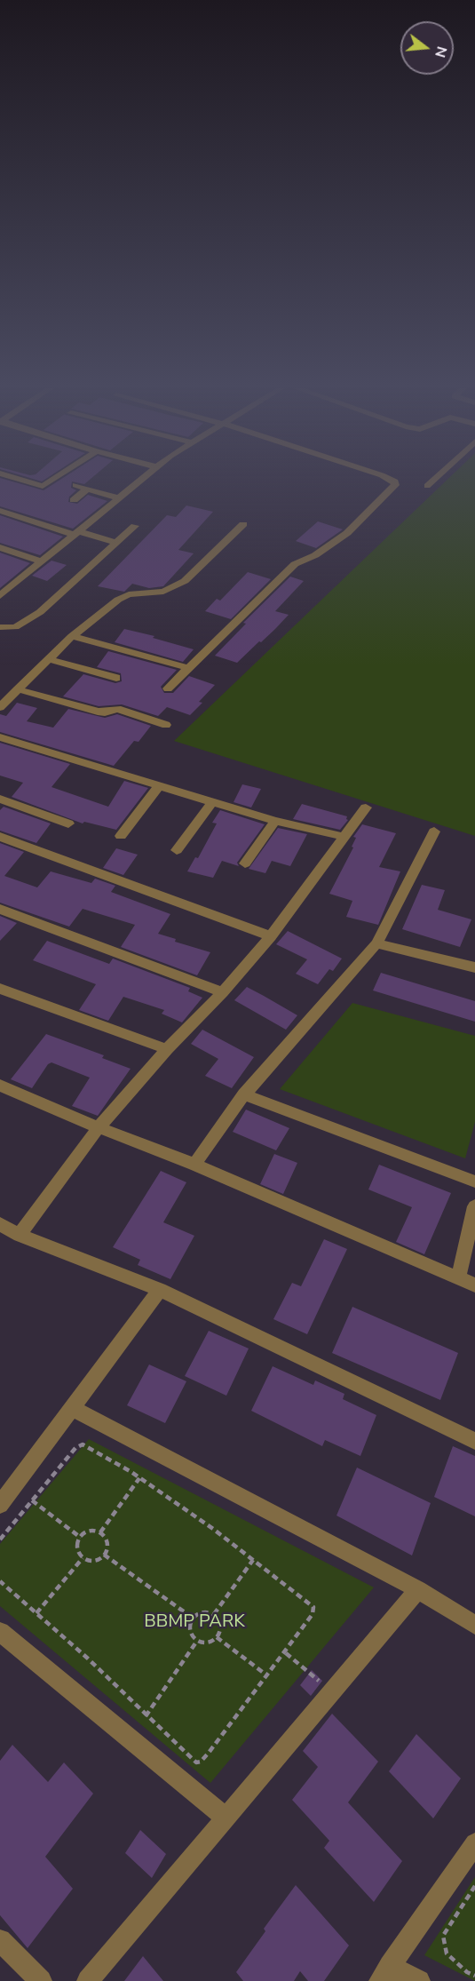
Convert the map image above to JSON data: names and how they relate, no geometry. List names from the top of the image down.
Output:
{
  "parks": ["BBMP PARK"],
  "north": "right"
}
